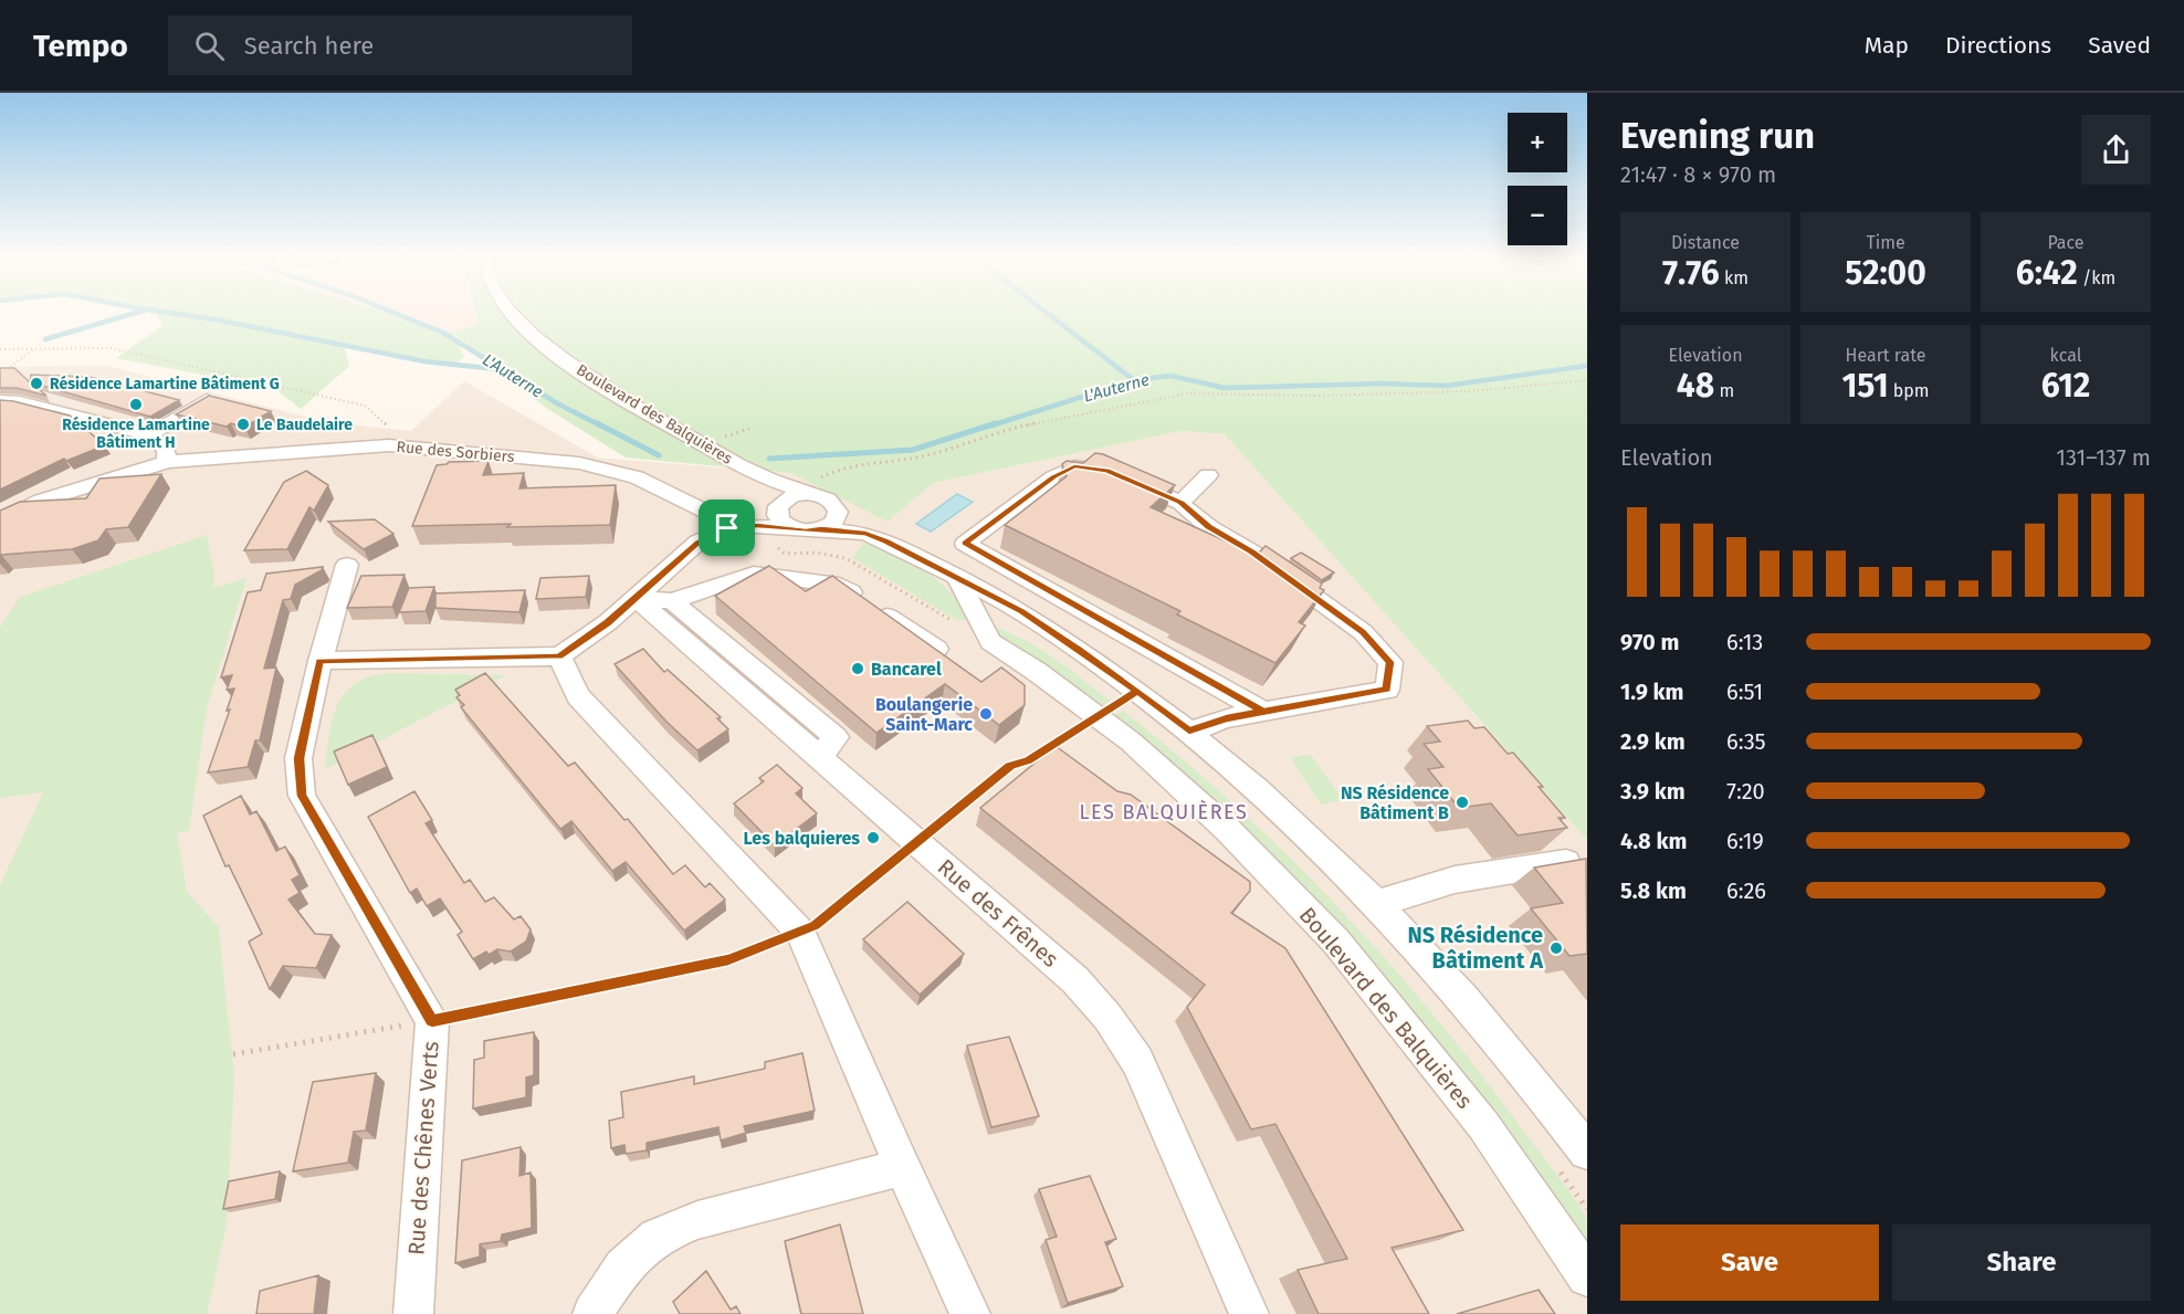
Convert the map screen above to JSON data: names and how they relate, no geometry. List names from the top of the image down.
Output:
{
  "streets": {
    "street": [
      "Boulevard des Balquières",
      "Rue des Sorbiers",
      "Rue des Frênes",
      "Rue des Chênes Verts"
    ]
  },
  "districts": ["LES BALQUIÈRES"],
  "water": ["L'Auterne"],
  "places": [
    "Résidence Lamartine Bâtiment G",
    "Résidence Lamartine Bâtiment H",
    "Le Baudelaire",
    "Bancarel",
    "Boulangerie Saint-Marc",
    "NS Résidence Bâtiment B",
    "Les balquieres",
    "NS Résidence Bâtiment A"
  ],
  "page": {
    "header": "Tempo",
    "search": "Search here",
    "nav": ["Map", "Directions", "Saved"],
    "heading": ["Evening run", "21:47 · 8 × 970 m"],
    "map_buttons": ["+", "−"],
    "stats": [
      ["Distance", "7.76 km"],
      ["Time", "52:00"],
      ["Pace", "6:42 /km"],
      ["Elevation", "48 m"],
      ["Heart rate", "151 bpm"],
      ["kcal", "612"]
    ],
    "chart": ["Elevation", "131–137 m"],
    "list": [
      {
        "name": "970 m",
        "note": "6:13"
      },
      {
        "name": "1.9 km",
        "note": "6:51"
      },
      {
        "name": "2.9 km",
        "note": "6:35"
      },
      {
        "name": "3.9 km",
        "note": "7:20"
      },
      {
        "name": "4.8 km",
        "note": "6:19"
      },
      {
        "name": "5.8 km",
        "note": "6:26"
      }
    ],
    "buttons": ["Save", "Share"]
  }
}
